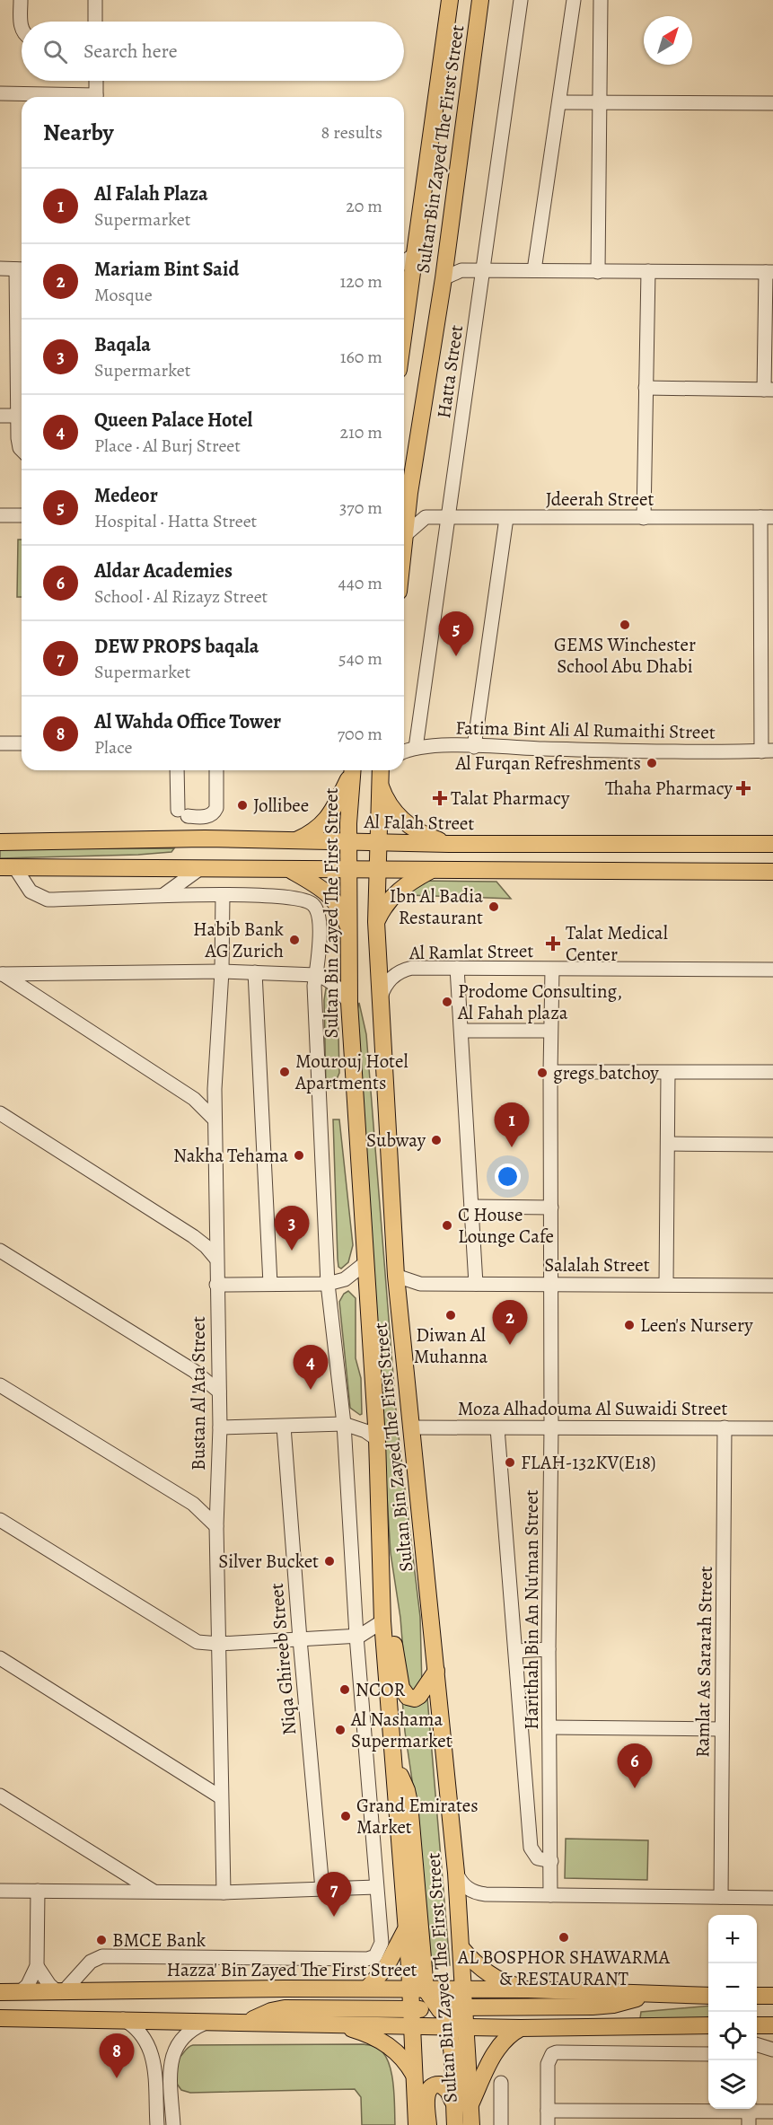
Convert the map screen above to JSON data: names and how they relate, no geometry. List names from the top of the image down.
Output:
{
  "streets": {
    "main road": ["Sultan Bin Zayed The First Street", "Al Falah Street", "Hazza' Bin Zayed The First Street"],
    "street": [
      "Hatta Street",
      "Jdeerah Street",
      "Fatima Bint Ali Al Rumaithi Street",
      "Al Ramlat Street",
      "Salalah Street",
      "Bustan Al 'Ata Street",
      "Moza Alhadouma Al Suwaidi Street",
      "Harithah Bin An Nu'man Street",
      "Niqa Ghireeb Street",
      "Ramlat As Sararah Street"
    ]
  },
  "crossings": [
    ["Sultan Bin Zayed The First Street", "Al Falah Street"],
    ["Sultan Bin Zayed The First Street", "Al Ramlat Street"],
    ["Sultan Bin Zayed The First Street", "Salalah Street"],
    ["Sultan Bin Zayed The First Street", "Moza Alhadouma Al Suwaidi Street"],
    ["Sultan Bin Zayed The First Street", "Hazza' Bin Zayed The First Street"],
    ["Hatta Street", "Jdeerah Street"],
    ["Hatta Street", "Fatima Bint Ali Al Rumaithi Street"],
    ["Al Ramlat Street", "Harithah Bin An Nu'man Street"],
    ["Salalah Street", "Harithah Bin An Nu'man Street"],
    ["Moza Alhadouma Al Suwaidi Street", "Harithah Bin An Nu'man Street"],
    ["Moza Alhadouma Al Suwaidi Street", "Ramlat As Sararah Street"]
  ],
  "places": {
    "other": [
      "GEMS Winchester School Abu Dhabi",
      "Al Furqan Refreshments",
      "Jollibee",
      "Ibn Al Badia Restaurant",
      "Habib Bank AG Zurich",
      "Prodome Consulting, Al Fahah plaza",
      "Mourouj Hotel Apartments",
      "gregs batchoy",
      "Subway",
      "Nakha Tehama",
      "C House Lounge Cafe",
      "Diwan Al Muhanna",
      "Leen's Nursery",
      "FLAH-132KV(E18)",
      "Silver Bucket",
      "NCOR",
      "Al Nashama Supermarket",
      "Grand Emirates Market",
      "AL BOSPHOR SHAWARMA & RESTAURANT",
      "BMCE Bank"
    ],
    "health": ["Thaha Pharmacy", "Talat Pharmacy", "Talat Medical Center"]
  },
  "north": "top right",
  "page": {
    "search": "Search here",
    "heading": ["Nearby", "8 results"],
    "list": [
      {
        "mark": "1",
        "name": "Al Falah Plaza",
        "note": "Supermarket",
        "value": "20 m"
      },
      {
        "mark": "2",
        "name": "Mariam Bint Said",
        "note": "Mosque",
        "value": "120 m"
      },
      {
        "mark": "3",
        "name": "Baqala",
        "note": "Supermarket",
        "value": "160 m"
      },
      {
        "mark": "4",
        "name": "Queen Palace Hotel",
        "note": "Place · Al Burj Street",
        "value": "210 m"
      },
      {
        "mark": "5",
        "name": "Medeor",
        "note": "Hospital · Hatta Street",
        "value": "370 m"
      },
      {
        "mark": "6",
        "name": "Aldar Academies",
        "note": "School · Al Rizayz Street",
        "value": "440 m"
      },
      {
        "mark": "7",
        "name": "DEW PROPS baqala",
        "note": "Supermarket",
        "value": "540 m"
      },
      {
        "mark": "8",
        "name": "Al Wahda Office Tower",
        "note": "Place",
        "value": "700 m"
      }
    ],
    "pins": [
      "5",
      "1",
      "3",
      "2",
      "4",
      "6",
      "7",
      "8"
    ],
    "map_buttons": ["+", "−"]
  }
}
